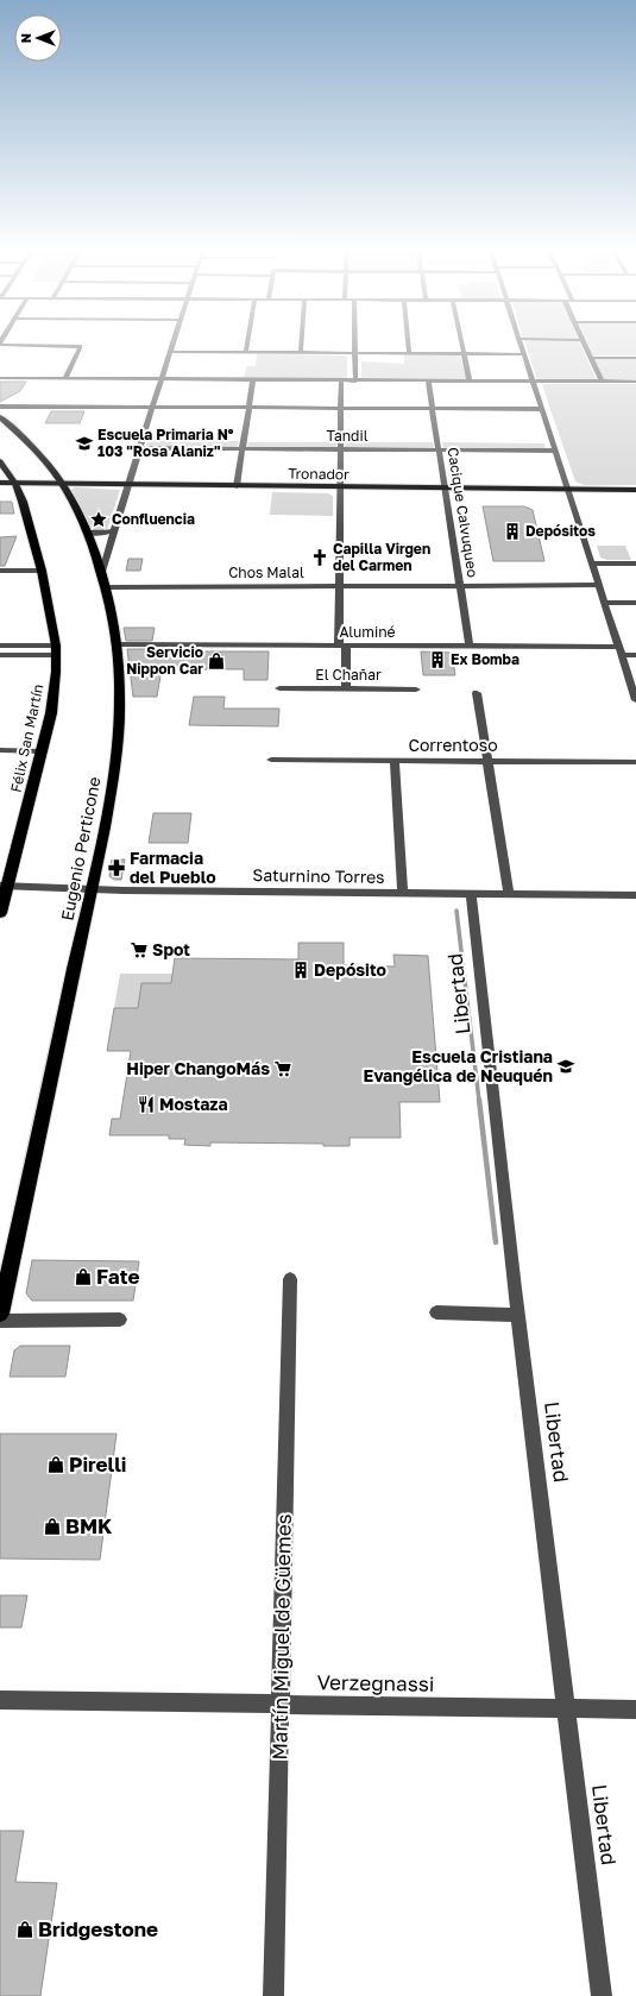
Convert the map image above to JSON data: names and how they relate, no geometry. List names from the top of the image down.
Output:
{
  "streets": {
    "highway": ["Félix San Martín", "Eugenio Perticone"],
    "main road": ["Tronador"],
    "street": [
      "Tandil",
      "Cacique Calvuqueo",
      "Chos Malal",
      "Aluminé",
      "El Chañar",
      "Correntoso",
      "Saturnino Torres",
      "Libertad",
      "Martín Miguel de Güemes",
      "Verzegnassi"
    ]
  },
  "crossings": [
    ["Tandil", "Cacique Calvuqueo"],
    ["Tronador", "Cacique Calvuqueo"],
    ["Tronador", "Félix San Martín"],
    ["Tronador", "Eugenio Perticone"],
    ["Cacique Calvuqueo", "Chos Malal"],
    ["Cacique Calvuqueo", "Aluminé"],
    ["Chos Malal", "Eugenio Perticone"],
    ["Aluminé", "Eugenio Perticone"],
    ["Félix San Martín", "Saturnino Torres"],
    ["Eugenio Perticone", "Saturnino Torres"],
    ["Saturnino Torres", "Libertad"],
    ["Libertad", "Verzegnassi"],
    ["Martín Miguel de Güemes", "Verzegnassi"]
  ],
  "places": {
    "school or university": ["Escuela Primaria Nº 103 \"Rosa Alaniz\"", "Escuela Cristiana Evangélica de Neuquén"],
    "place": ["Confluencia"],
    "building": ["Depósitos", "Ex Bomba", "Depósito"],
    "church": ["Capilla Virgen del Carmen"],
    "shop": [
      "Servicio Nippon Car",
      "Fate",
      "Pirelli",
      "BMK",
      "Bridgestone"
    ],
    "pharmacy": ["Farmacia del Pueblo"],
    "supermarket": ["Spot", "Hiper ChangoMás"],
    "restaurant": ["Mostaza"]
  },
  "north": "left"
}
